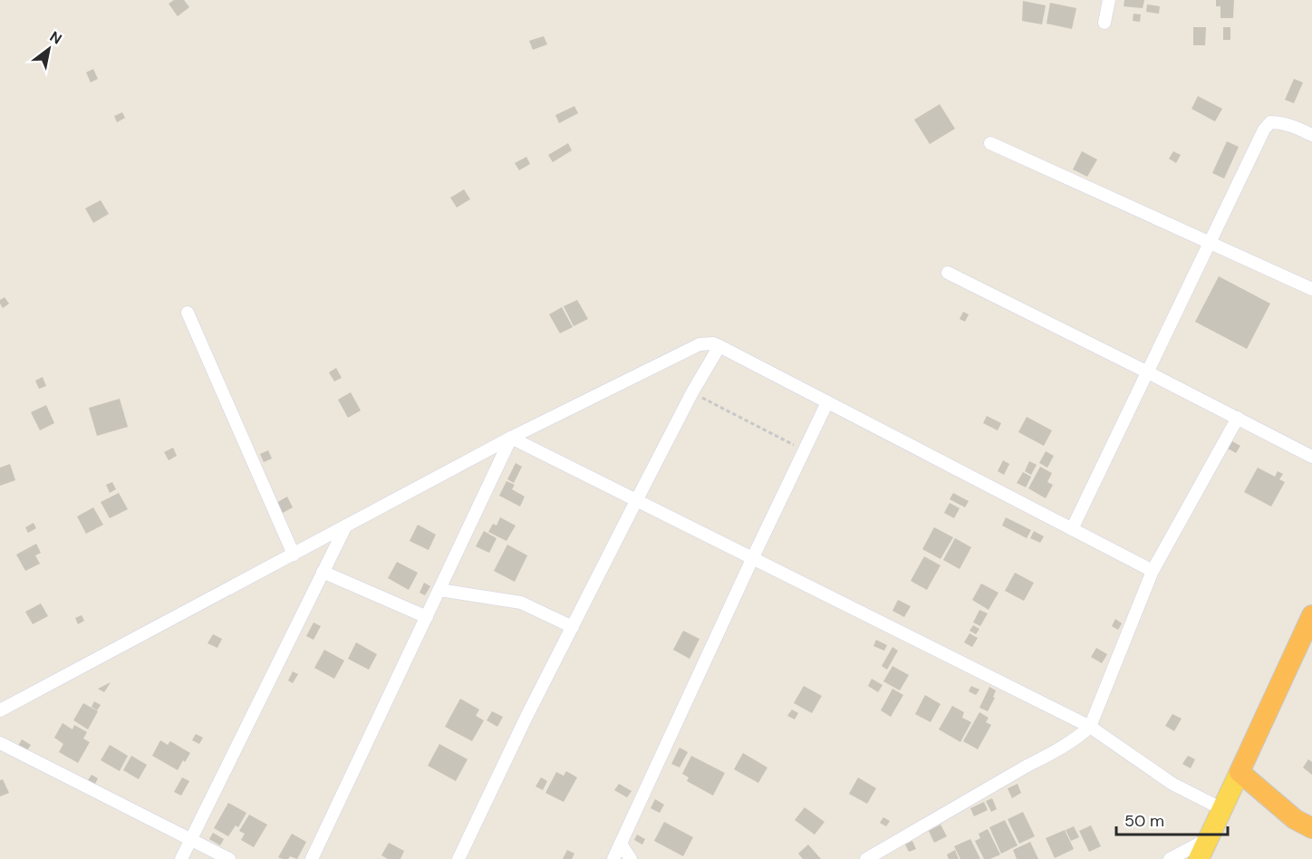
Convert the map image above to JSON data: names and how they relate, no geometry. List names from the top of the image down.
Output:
{
  "scale_bar": "50 m",
  "north": "top right"
}
